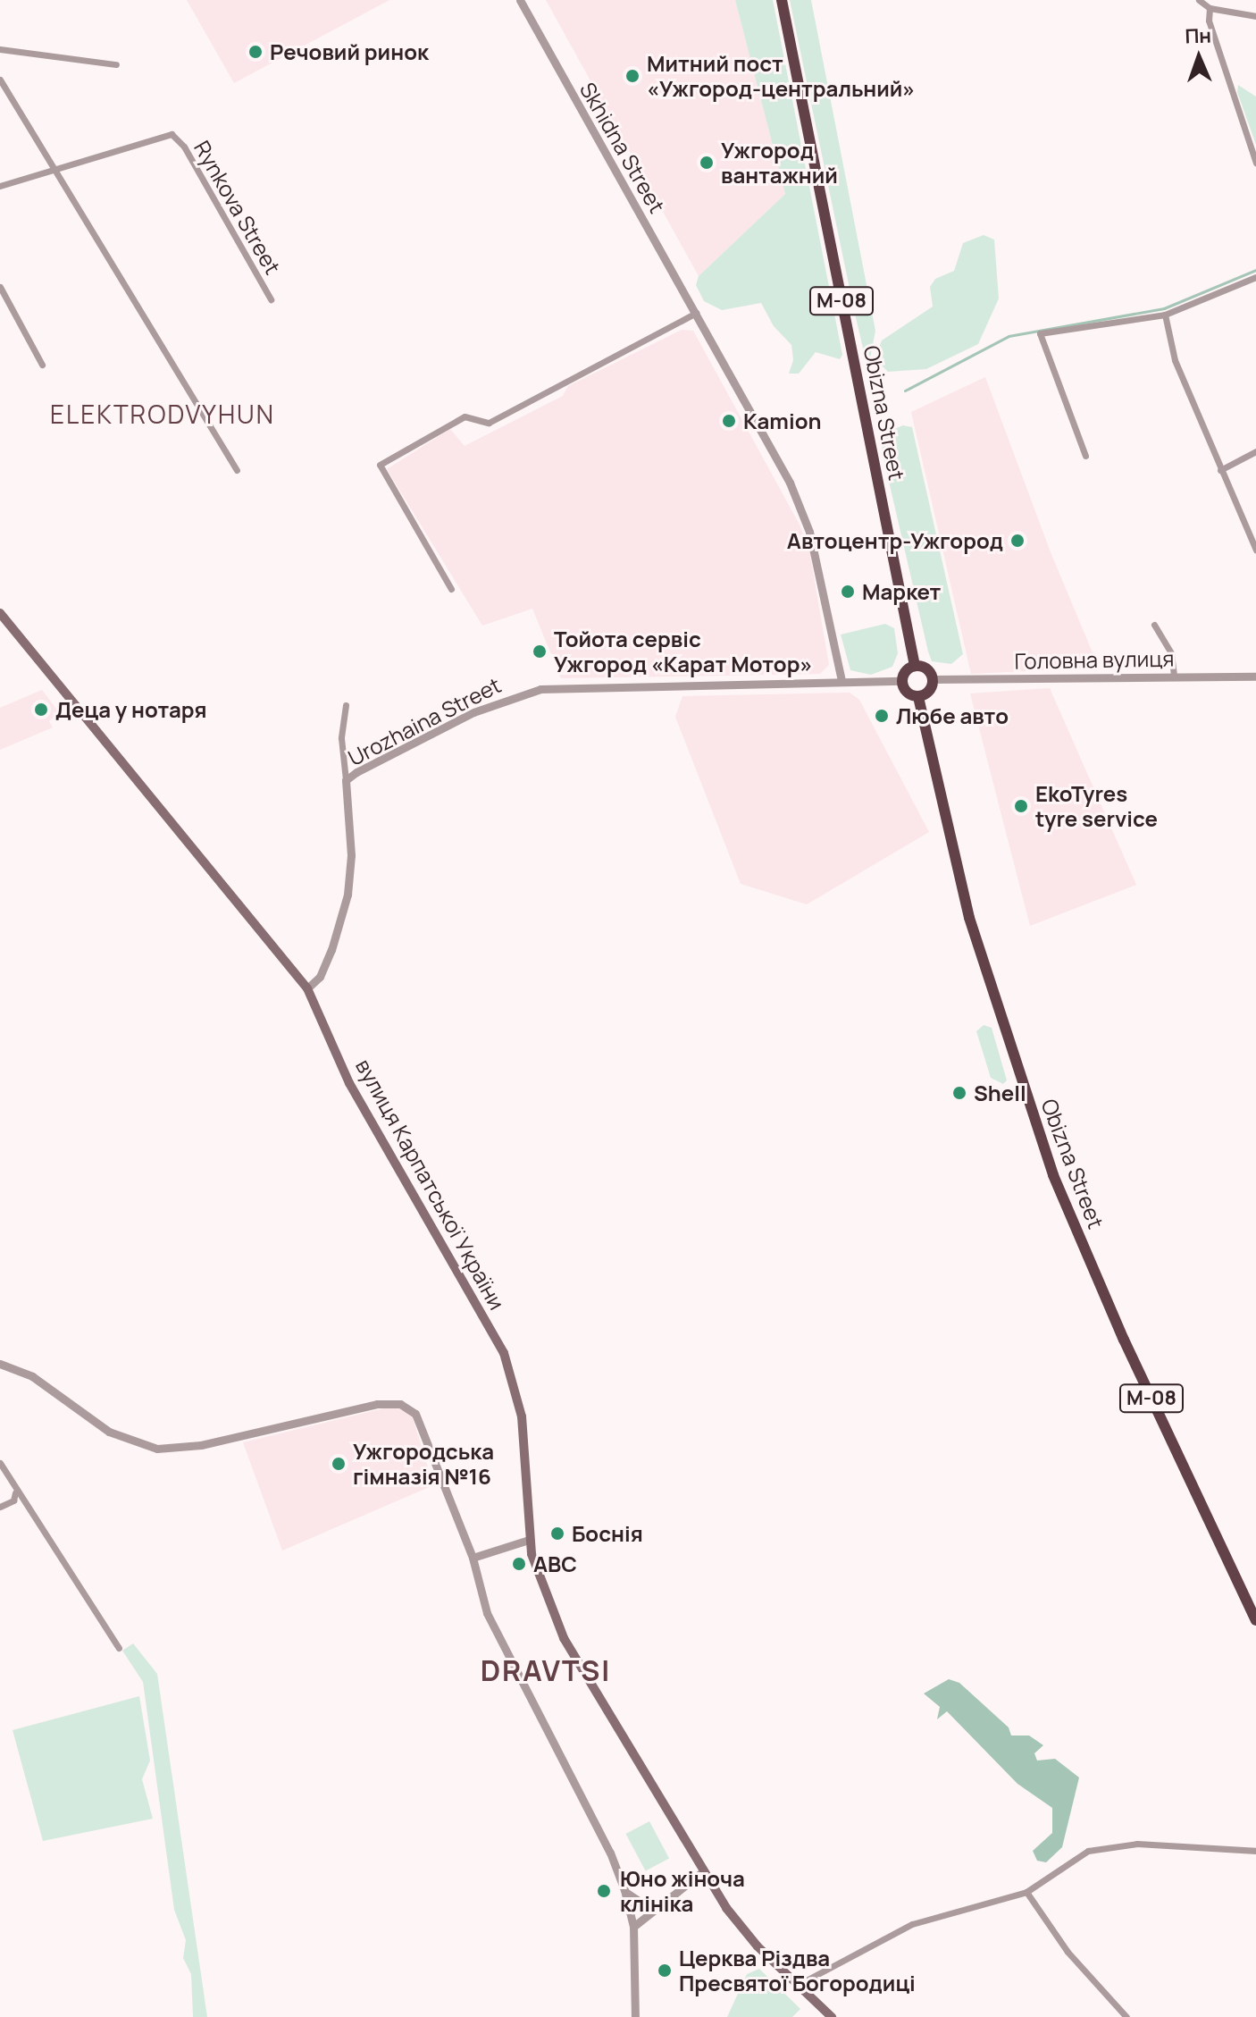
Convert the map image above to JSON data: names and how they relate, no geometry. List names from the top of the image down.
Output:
{
  "streets": {
    "highway": ["М-08", "Obizna Street"],
    "main road": ["вулиця Карпатської України"],
    "street": [
      "Skhidna Street",
      "Rynkova Street",
      "Головна вулиця",
      "Urozhaina Street"
    ]
  },
  "crossings": [
    ["Skhidna Street", "Urozhaina Street"],
    ["Obizna Street", "Головна вулиця"],
    ["Urozhaina Street", "вулиця Карпатської України"]
  ],
  "districts": ["ELEKTRODVYHUN", "DRAVTSI"],
  "places": [
    "Речовий ринок",
    "Митний пост «Ужгород-центральний»",
    "Ужгород вантажний",
    "Kamion",
    "Автоцентр-Ужгород",
    "Маркет",
    "Тойота сервіс Ужгород «Карат Мотор»",
    "Деца у нотаря",
    "Любе авто",
    "EkoTyres tyre service",
    "Shell",
    "Ужгородська гімназія №16",
    "Боснія",
    "ABC",
    "Юно жіноча клініка",
    "Церква Різдва Пресвятої Богородиці"
  ],
  "north": "top"
}
